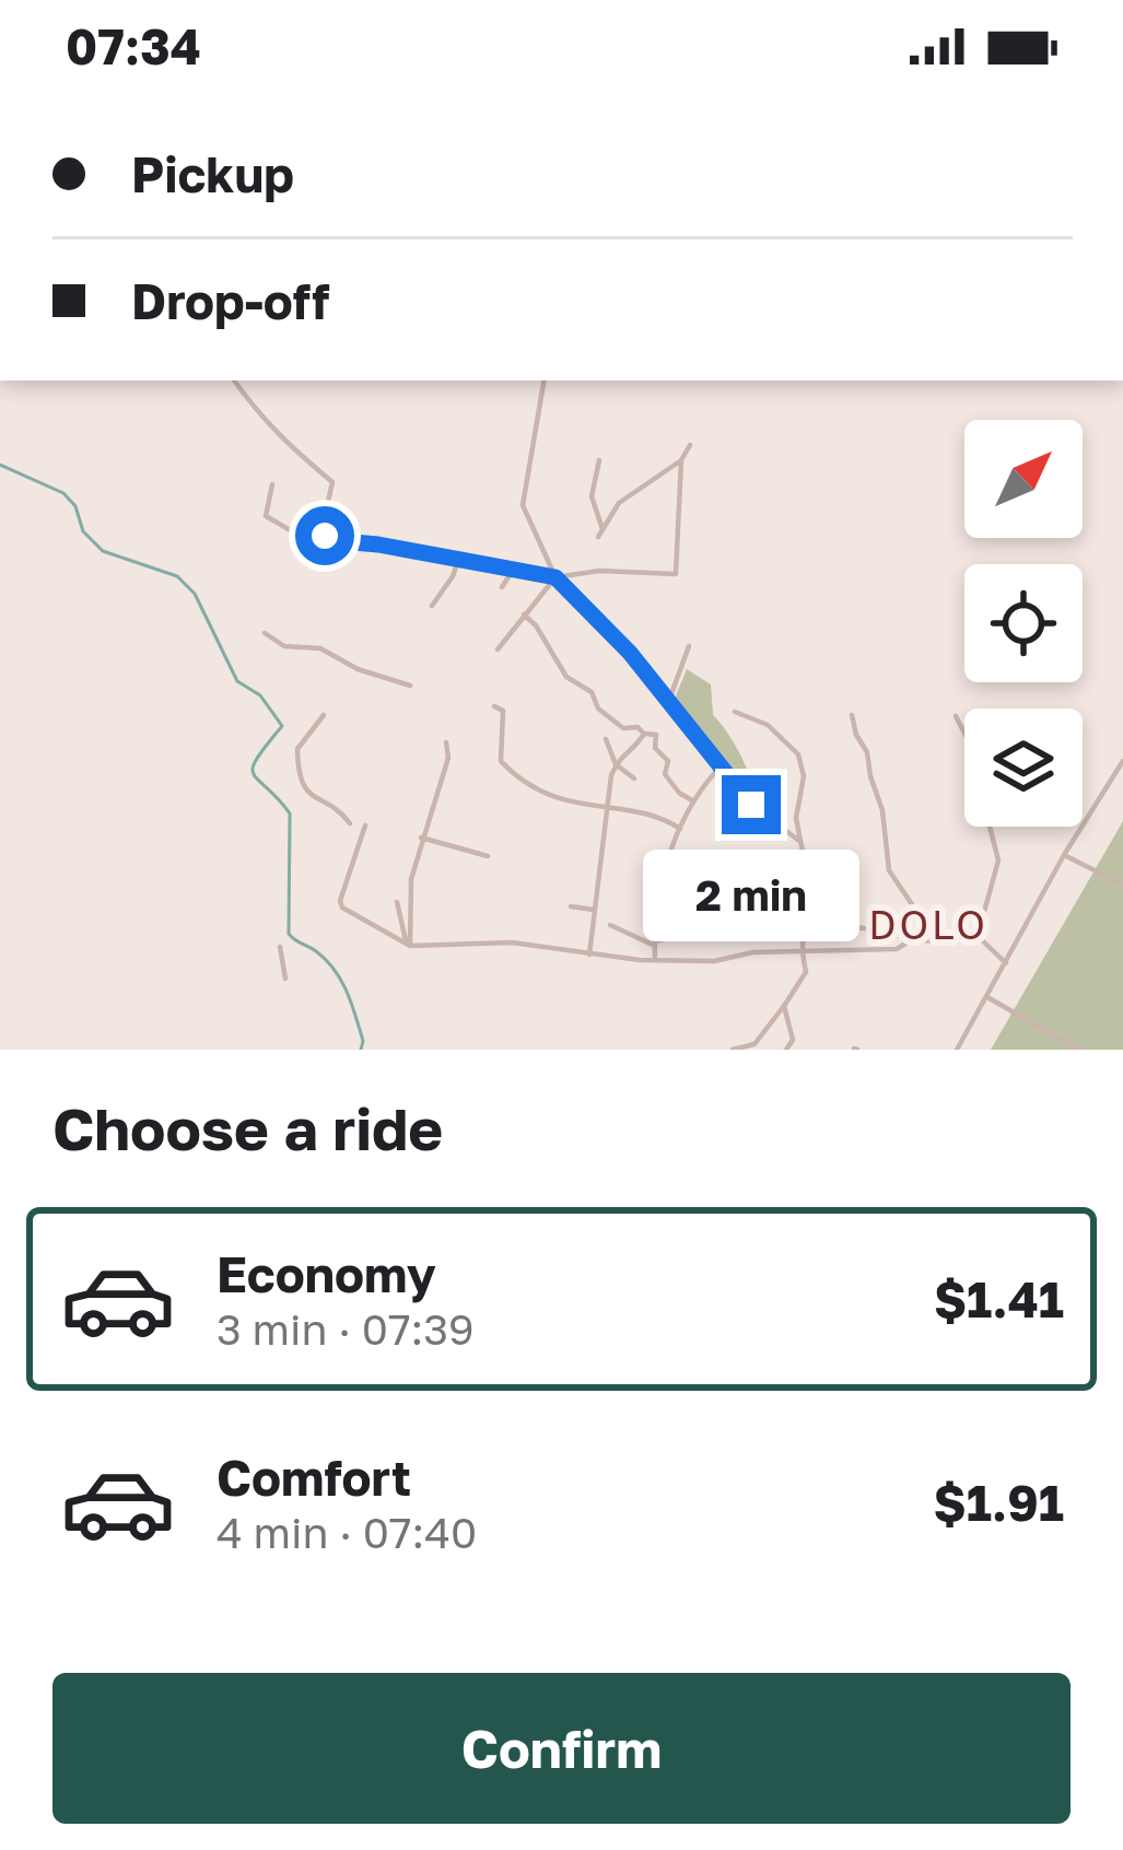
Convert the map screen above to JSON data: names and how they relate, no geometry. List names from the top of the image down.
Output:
{
  "districts": ["DOLO"],
  "north": "top right",
  "page": {
    "status": "07:34",
    "banner": ["Pickup", "Drop-off"],
    "bubble": "2 min",
    "heading": "Choose a ride",
    "list": [
      {
        "name": "Economy",
        "note": "3 min · 07:39",
        "value": "$1.41"
      },
      {
        "name": "Comfort",
        "note": "4 min · 07:40",
        "value": "$1.91"
      }
    ],
    "buttons": "Confirm"
  }
}
